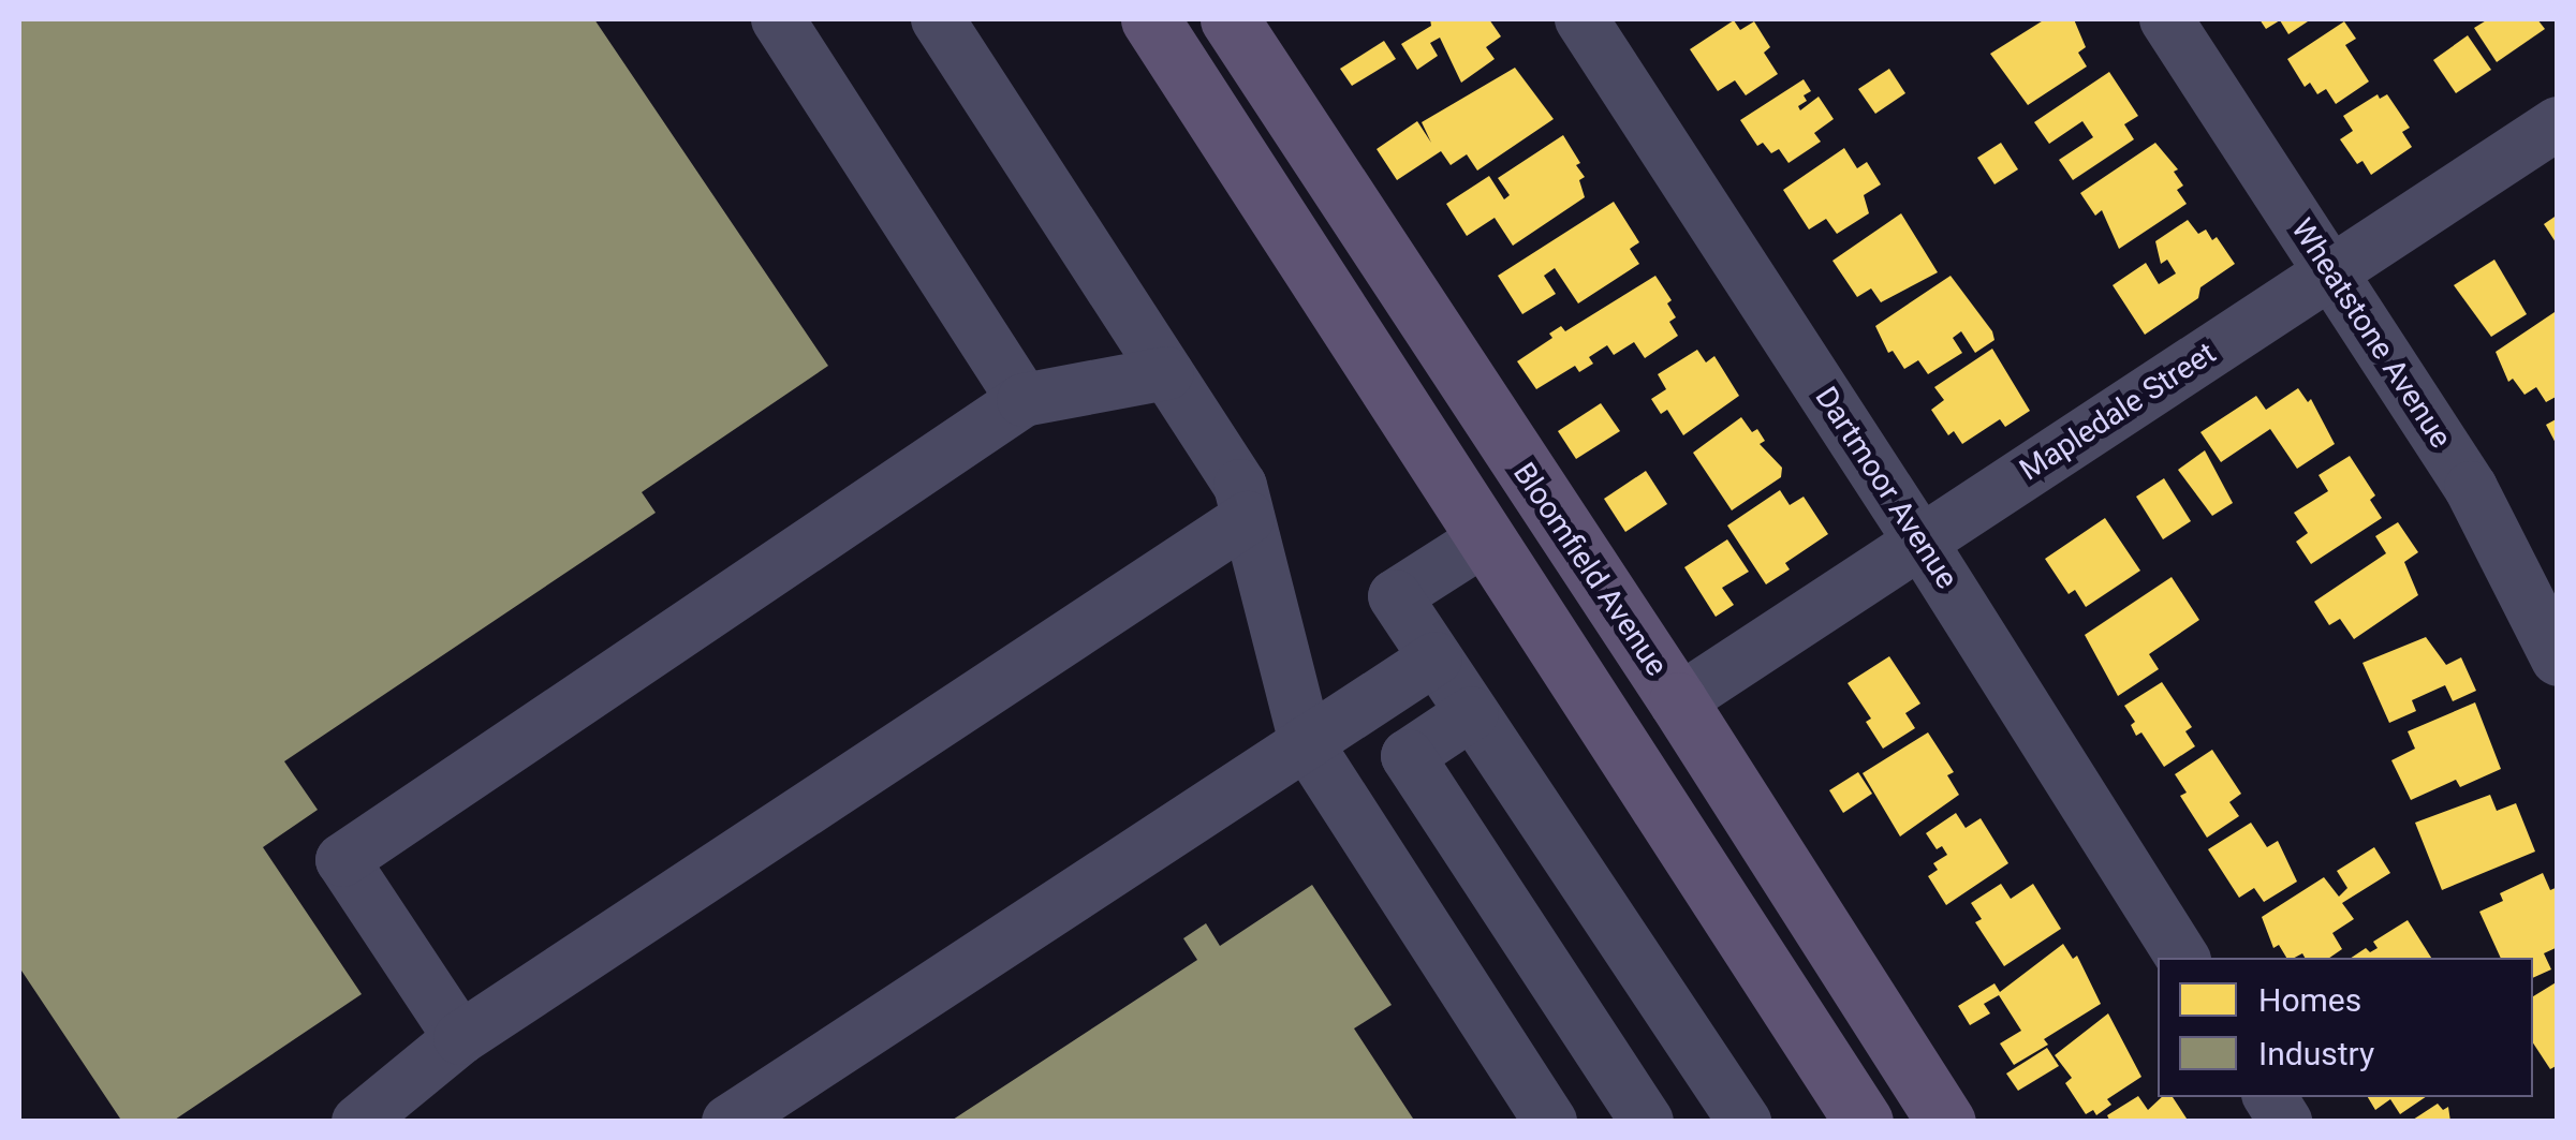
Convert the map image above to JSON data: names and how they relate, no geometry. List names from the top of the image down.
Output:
{
  "streets": {
    "main road": ["Bloomfield Avenue"],
    "street": ["Wheatstone Avenue", "Mapledale Street", "Dartmoor Avenue"]
  },
  "crossings": [
    ["Wheatstone Avenue", "Mapledale Street"],
    ["Mapledale Street", "Dartmoor Avenue"],
    ["Mapledale Street", "Bloomfield Avenue"]
  ],
  "legend": ["Homes", "Industry"]
}
